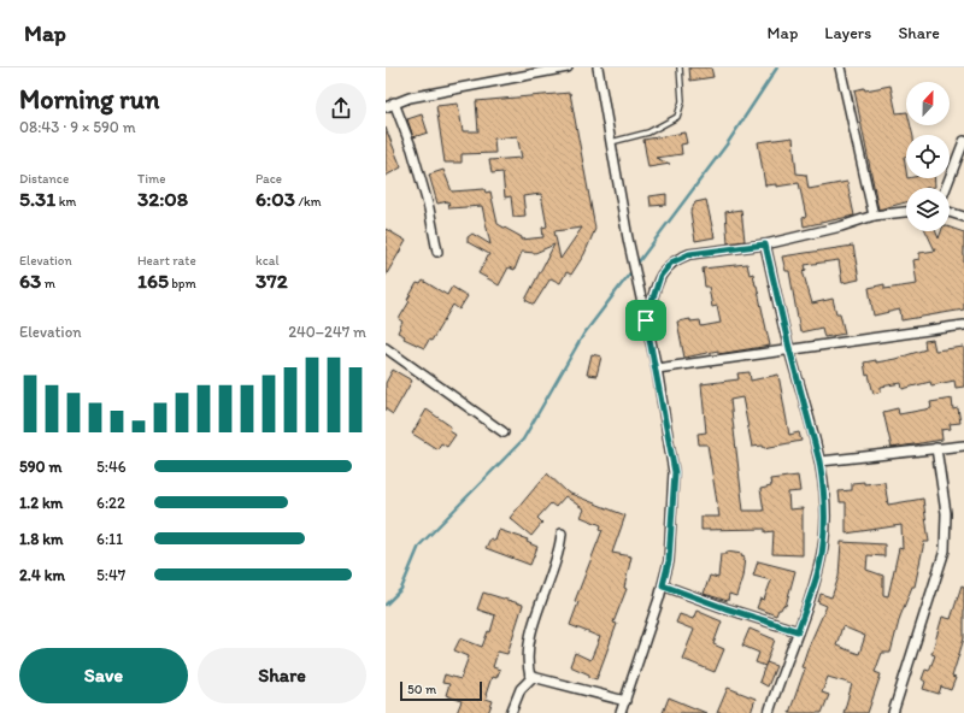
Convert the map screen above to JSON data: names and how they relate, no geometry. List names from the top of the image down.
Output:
{
  "scale_bar": "50 m",
  "north": "top",
  "page": {
    "header": "Map",
    "nav": ["Map", "Layers", "Share"],
    "heading": ["Morning run", "08:43 · 9 × 590 m"],
    "stats": [
      ["Distance", "5.31 km"],
      ["Time", "32:08"],
      ["Pace", "6:03 /km"],
      ["Elevation", "63 m"],
      ["Heart rate", "165 bpm"],
      ["kcal", "372"]
    ],
    "chart": ["Elevation", "240–247 m"],
    "list": [
      {
        "name": "590 m",
        "note": "5:46"
      },
      {
        "name": "1.2 km",
        "note": "6:22"
      },
      {
        "name": "1.8 km",
        "note": "6:11"
      },
      {
        "name": "2.4 km",
        "note": "5:47"
      }
    ],
    "buttons": ["Save", "Share"],
    "scale": "50 m"
  }
}
